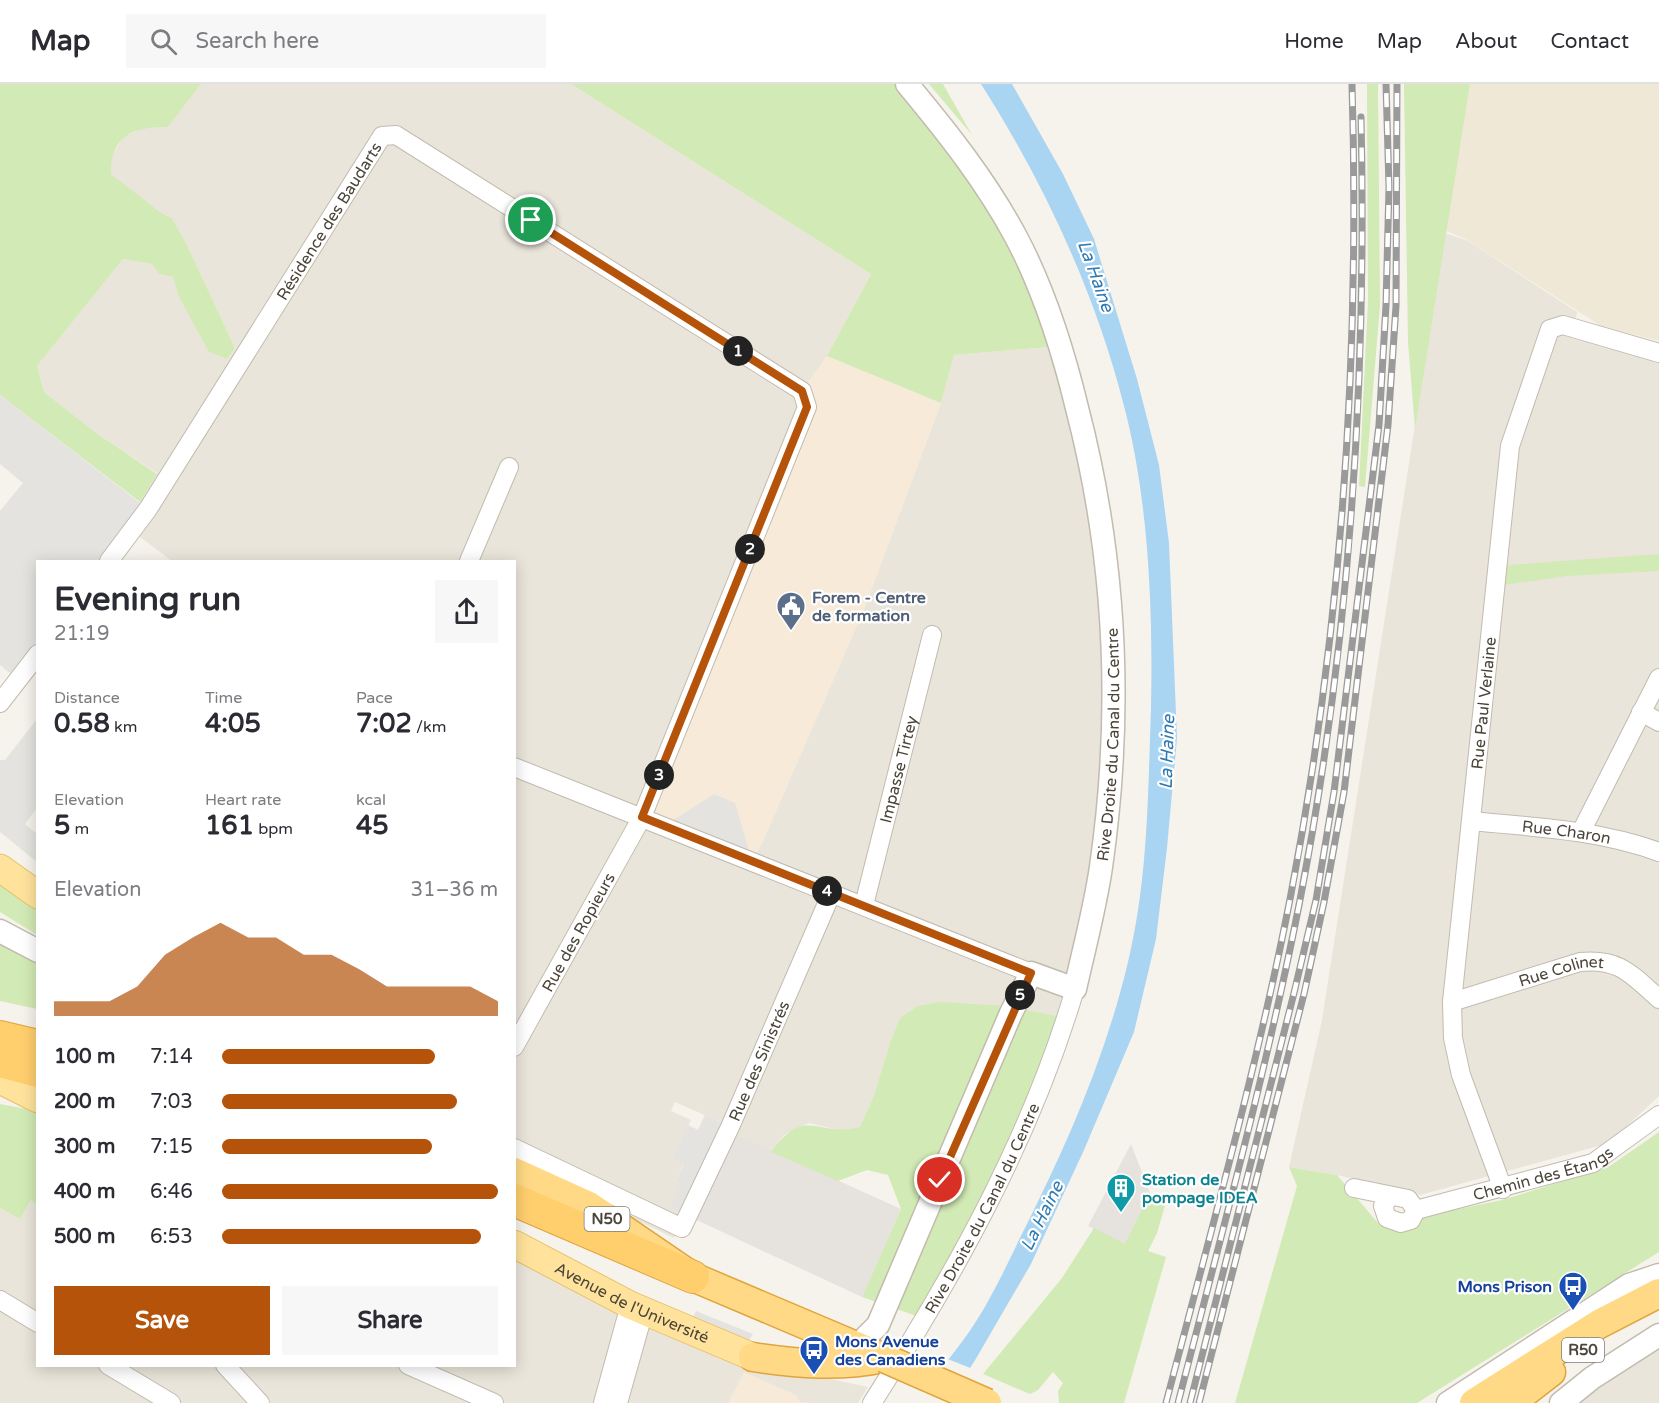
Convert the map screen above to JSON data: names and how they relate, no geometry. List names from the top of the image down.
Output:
{
  "streets": {
    "highway": ["N50", "R50"],
    "main road": ["Avenue de l'Université"],
    "street": [
      "Résidence des Baudarts",
      "Rue Paul Verlaine",
      "Rive Droite du Canal du Centre",
      "Impasse Tirtey",
      "Rue Charon",
      "Rue des Ropieurs",
      "Rue Colinet",
      "Rue des Sinistrés",
      "Chemin des Étangs"
    ]
  },
  "crossings": [
    ["Résidence des Baudarts", "Rue des Ropieurs"],
    ["Rue Paul Verlaine", "Rue Charon"],
    ["Rue Paul Verlaine", "Rue Colinet"],
    ["Rue Paul Verlaine", "Chemin des Étangs"]
  ],
  "water": ["La Haine"],
  "places": {
    "public building": ["Forem - Centre de formation"],
    "building": ["Station de pompage IDEA"],
    "bus stop": ["Mons Prison", "Mons Avenue des Canadiens"]
  },
  "page": {
    "header": "Map",
    "search": "Search here",
    "nav": [
      "Home",
      "Map",
      "About",
      "Contact"
    ],
    "pins": [
      "1",
      "2",
      "3",
      "4",
      "5"
    ],
    "heading": ["Evening run", "21:19"],
    "stats": [
      ["Distance", "0.58 km"],
      ["Time", "4:05"],
      ["Pace", "7:02 /km"],
      ["Elevation", "5 m"],
      ["Heart rate", "161 bpm"],
      ["kcal", "45"]
    ],
    "chart": ["Elevation", "31–36 m"],
    "list": [
      {
        "name": "100 m",
        "note": "7:14"
      },
      {
        "name": "200 m",
        "note": "7:03"
      },
      {
        "name": "300 m",
        "note": "7:15"
      },
      {
        "name": "400 m",
        "note": "6:46"
      },
      {
        "name": "500 m",
        "note": "6:53"
      }
    ],
    "buttons": ["Save", "Share"]
  }
}
